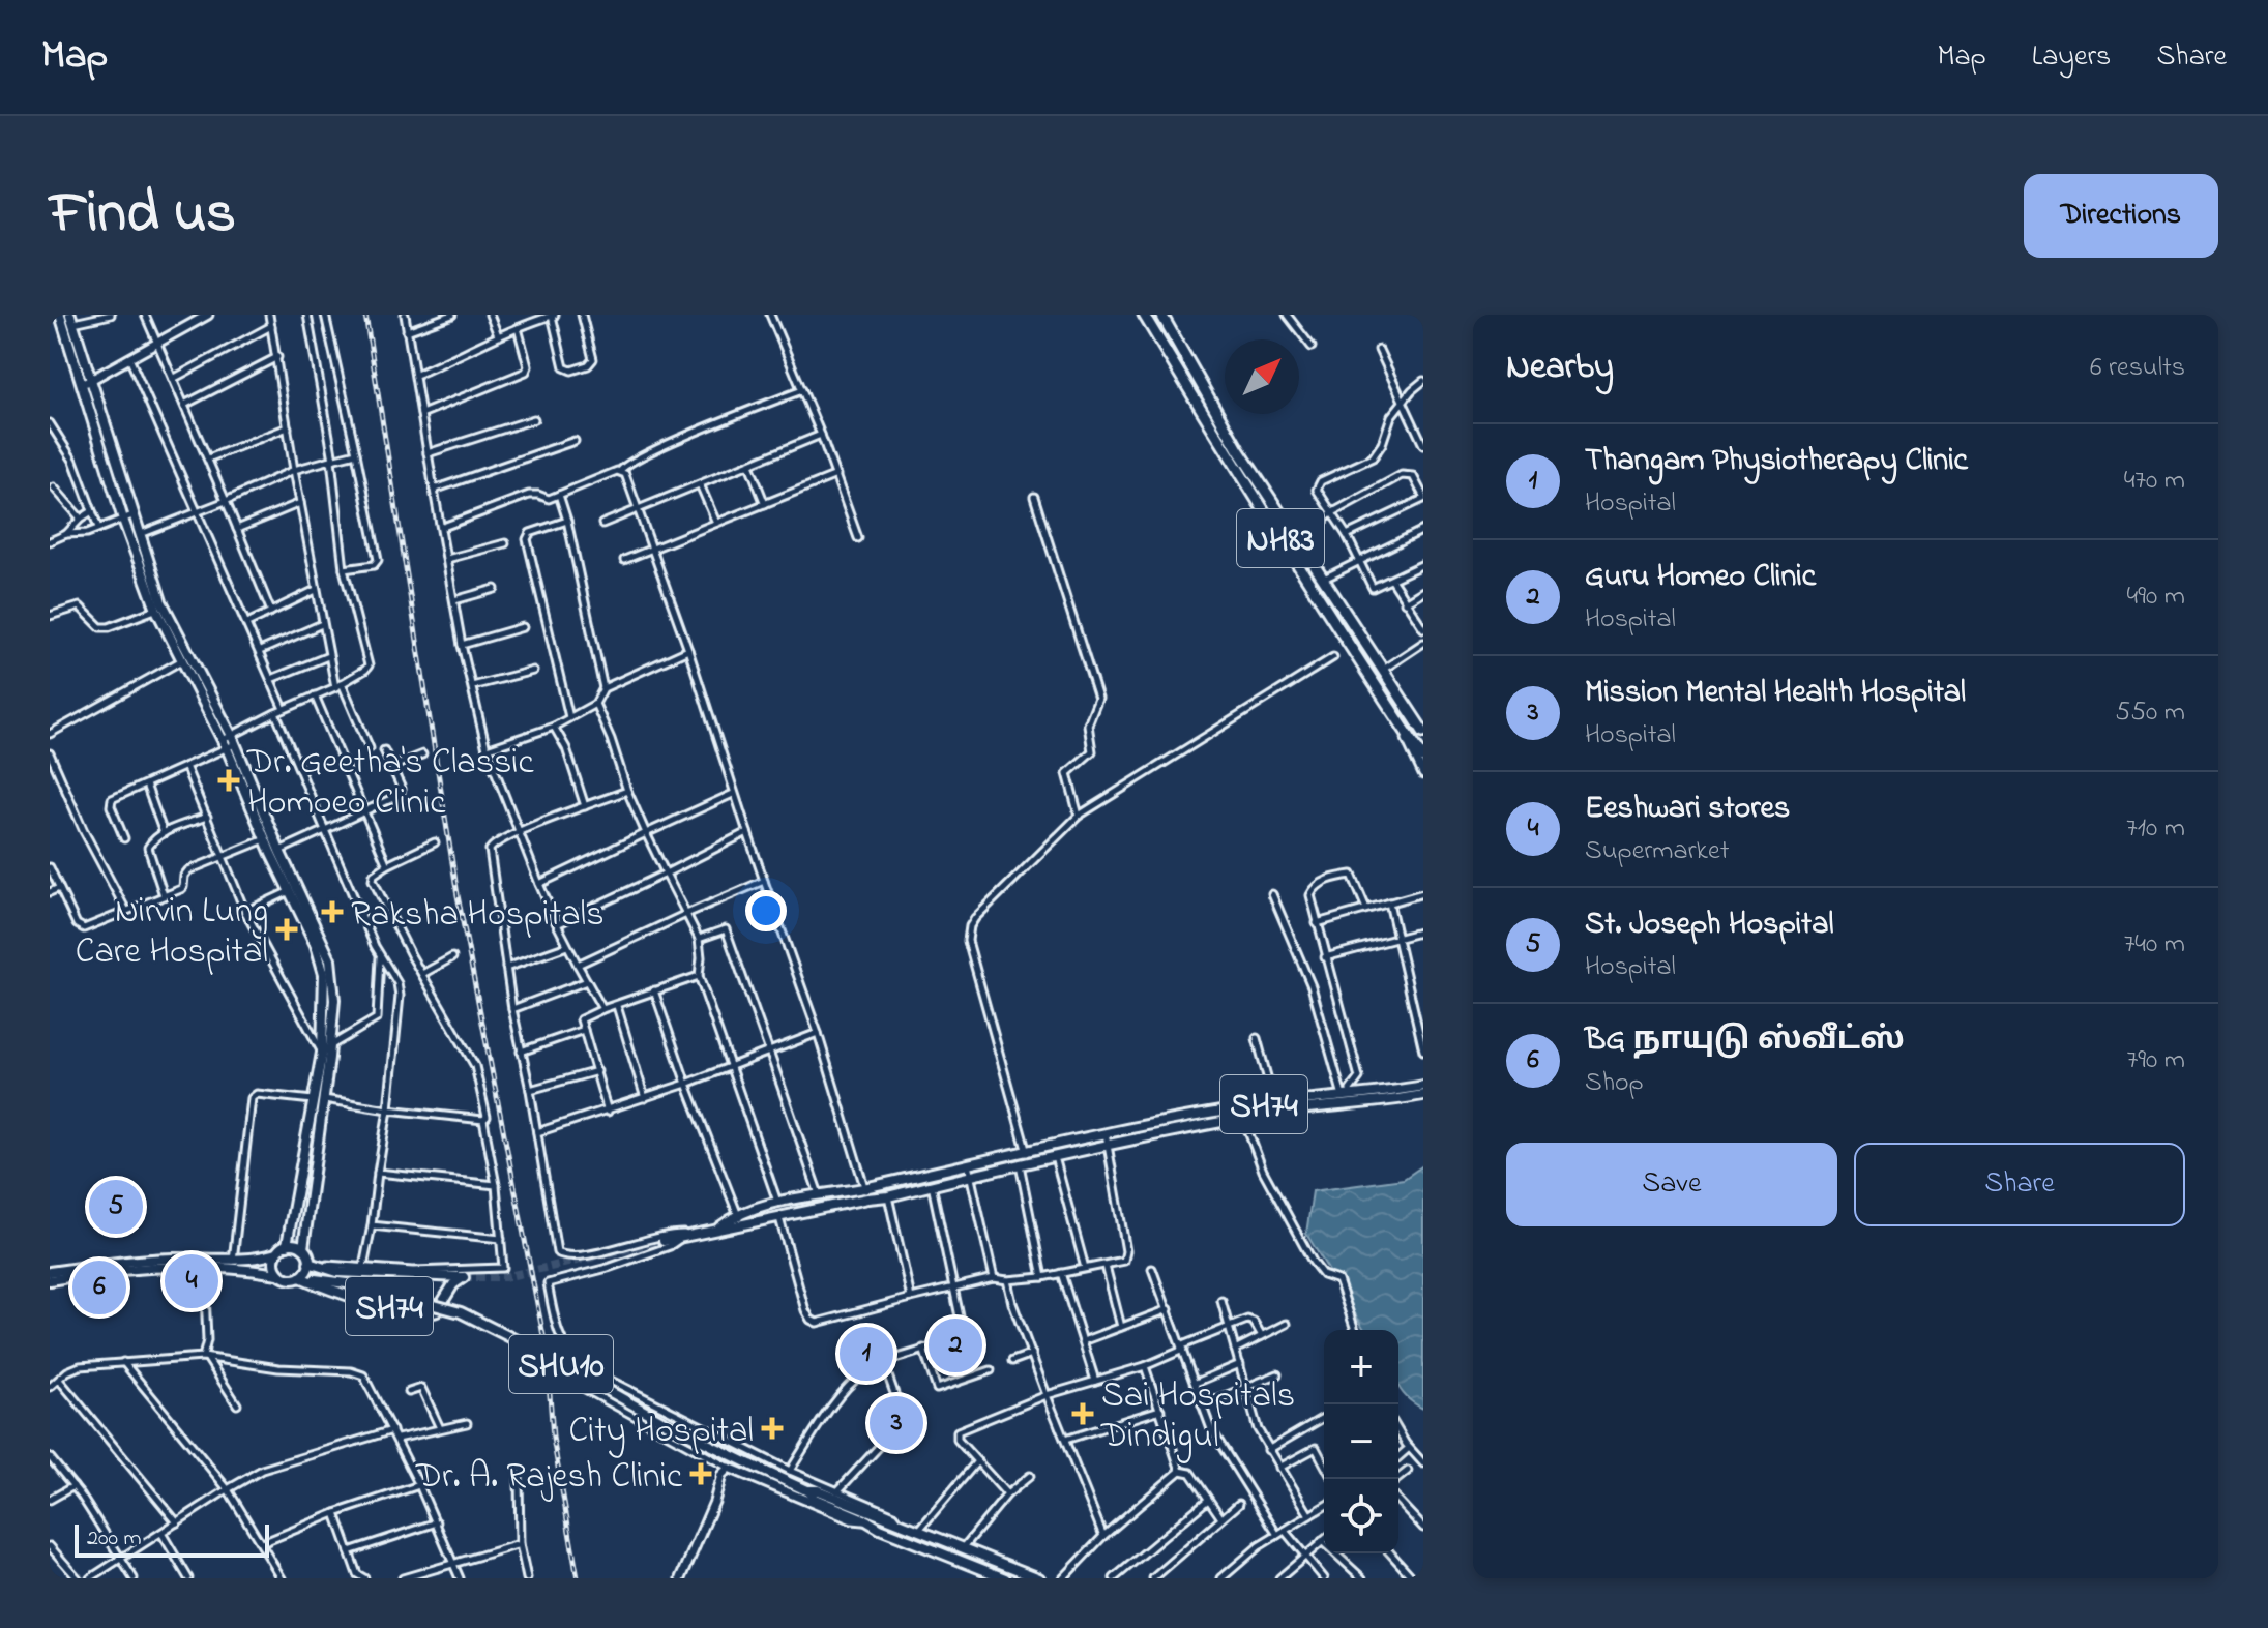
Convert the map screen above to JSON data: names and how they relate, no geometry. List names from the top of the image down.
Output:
{
  "streets": {
    "highway": ["NH83"],
    "main road": ["SH74", "SHU10"]
  },
  "crossings": [
    ["SH74", "SHU10"]
  ],
  "places": {
    "health": [
      "Dr. Geetha's Classic Homoeo Clinic",
      "Raksha Hospitals",
      "Nirvin Lung Care Hospital",
      "Sai Hospitals Dindigul",
      "City Hospital",
      "Dr. A. Rajesh Clinic"
    ]
  },
  "scale_bar": "200 m",
  "north": "top right",
  "page": {
    "header": "Map",
    "nav": ["Map", "Layers", "Share"],
    "title": "Find us",
    "buttons": [
      "Directions",
      ["Save", "Share"]
    ],
    "heading": ["Nearby", "6 results"],
    "list": [
      {
        "mark": "1",
        "name": "Thangam Physiotherapy Clinic",
        "note": "Hospital",
        "value": "470 m"
      },
      {
        "mark": "2",
        "name": "Guru Homeo Clinic",
        "note": "Hospital",
        "value": "490 m"
      },
      {
        "mark": "3",
        "name": "Mission Mental Health Hospital",
        "note": "Hospital",
        "value": "550 m"
      },
      {
        "mark": "4",
        "name": "Eeshwari stores",
        "note": "Supermarket",
        "value": "710 m"
      },
      {
        "mark": "5",
        "name": "St. Joseph Hospital",
        "note": "Hospital",
        "value": "740 m"
      },
      {
        "mark": "6",
        "name": "BG நாயுடு ஸ்வீட்ஸ்",
        "note": "Shop",
        "value": "790 m"
      }
    ],
    "pins": [
      "5",
      "4",
      "6",
      "2",
      "1",
      "3"
    ],
    "map_buttons": ["+", "−"],
    "scale": "200 m"
  }
}
